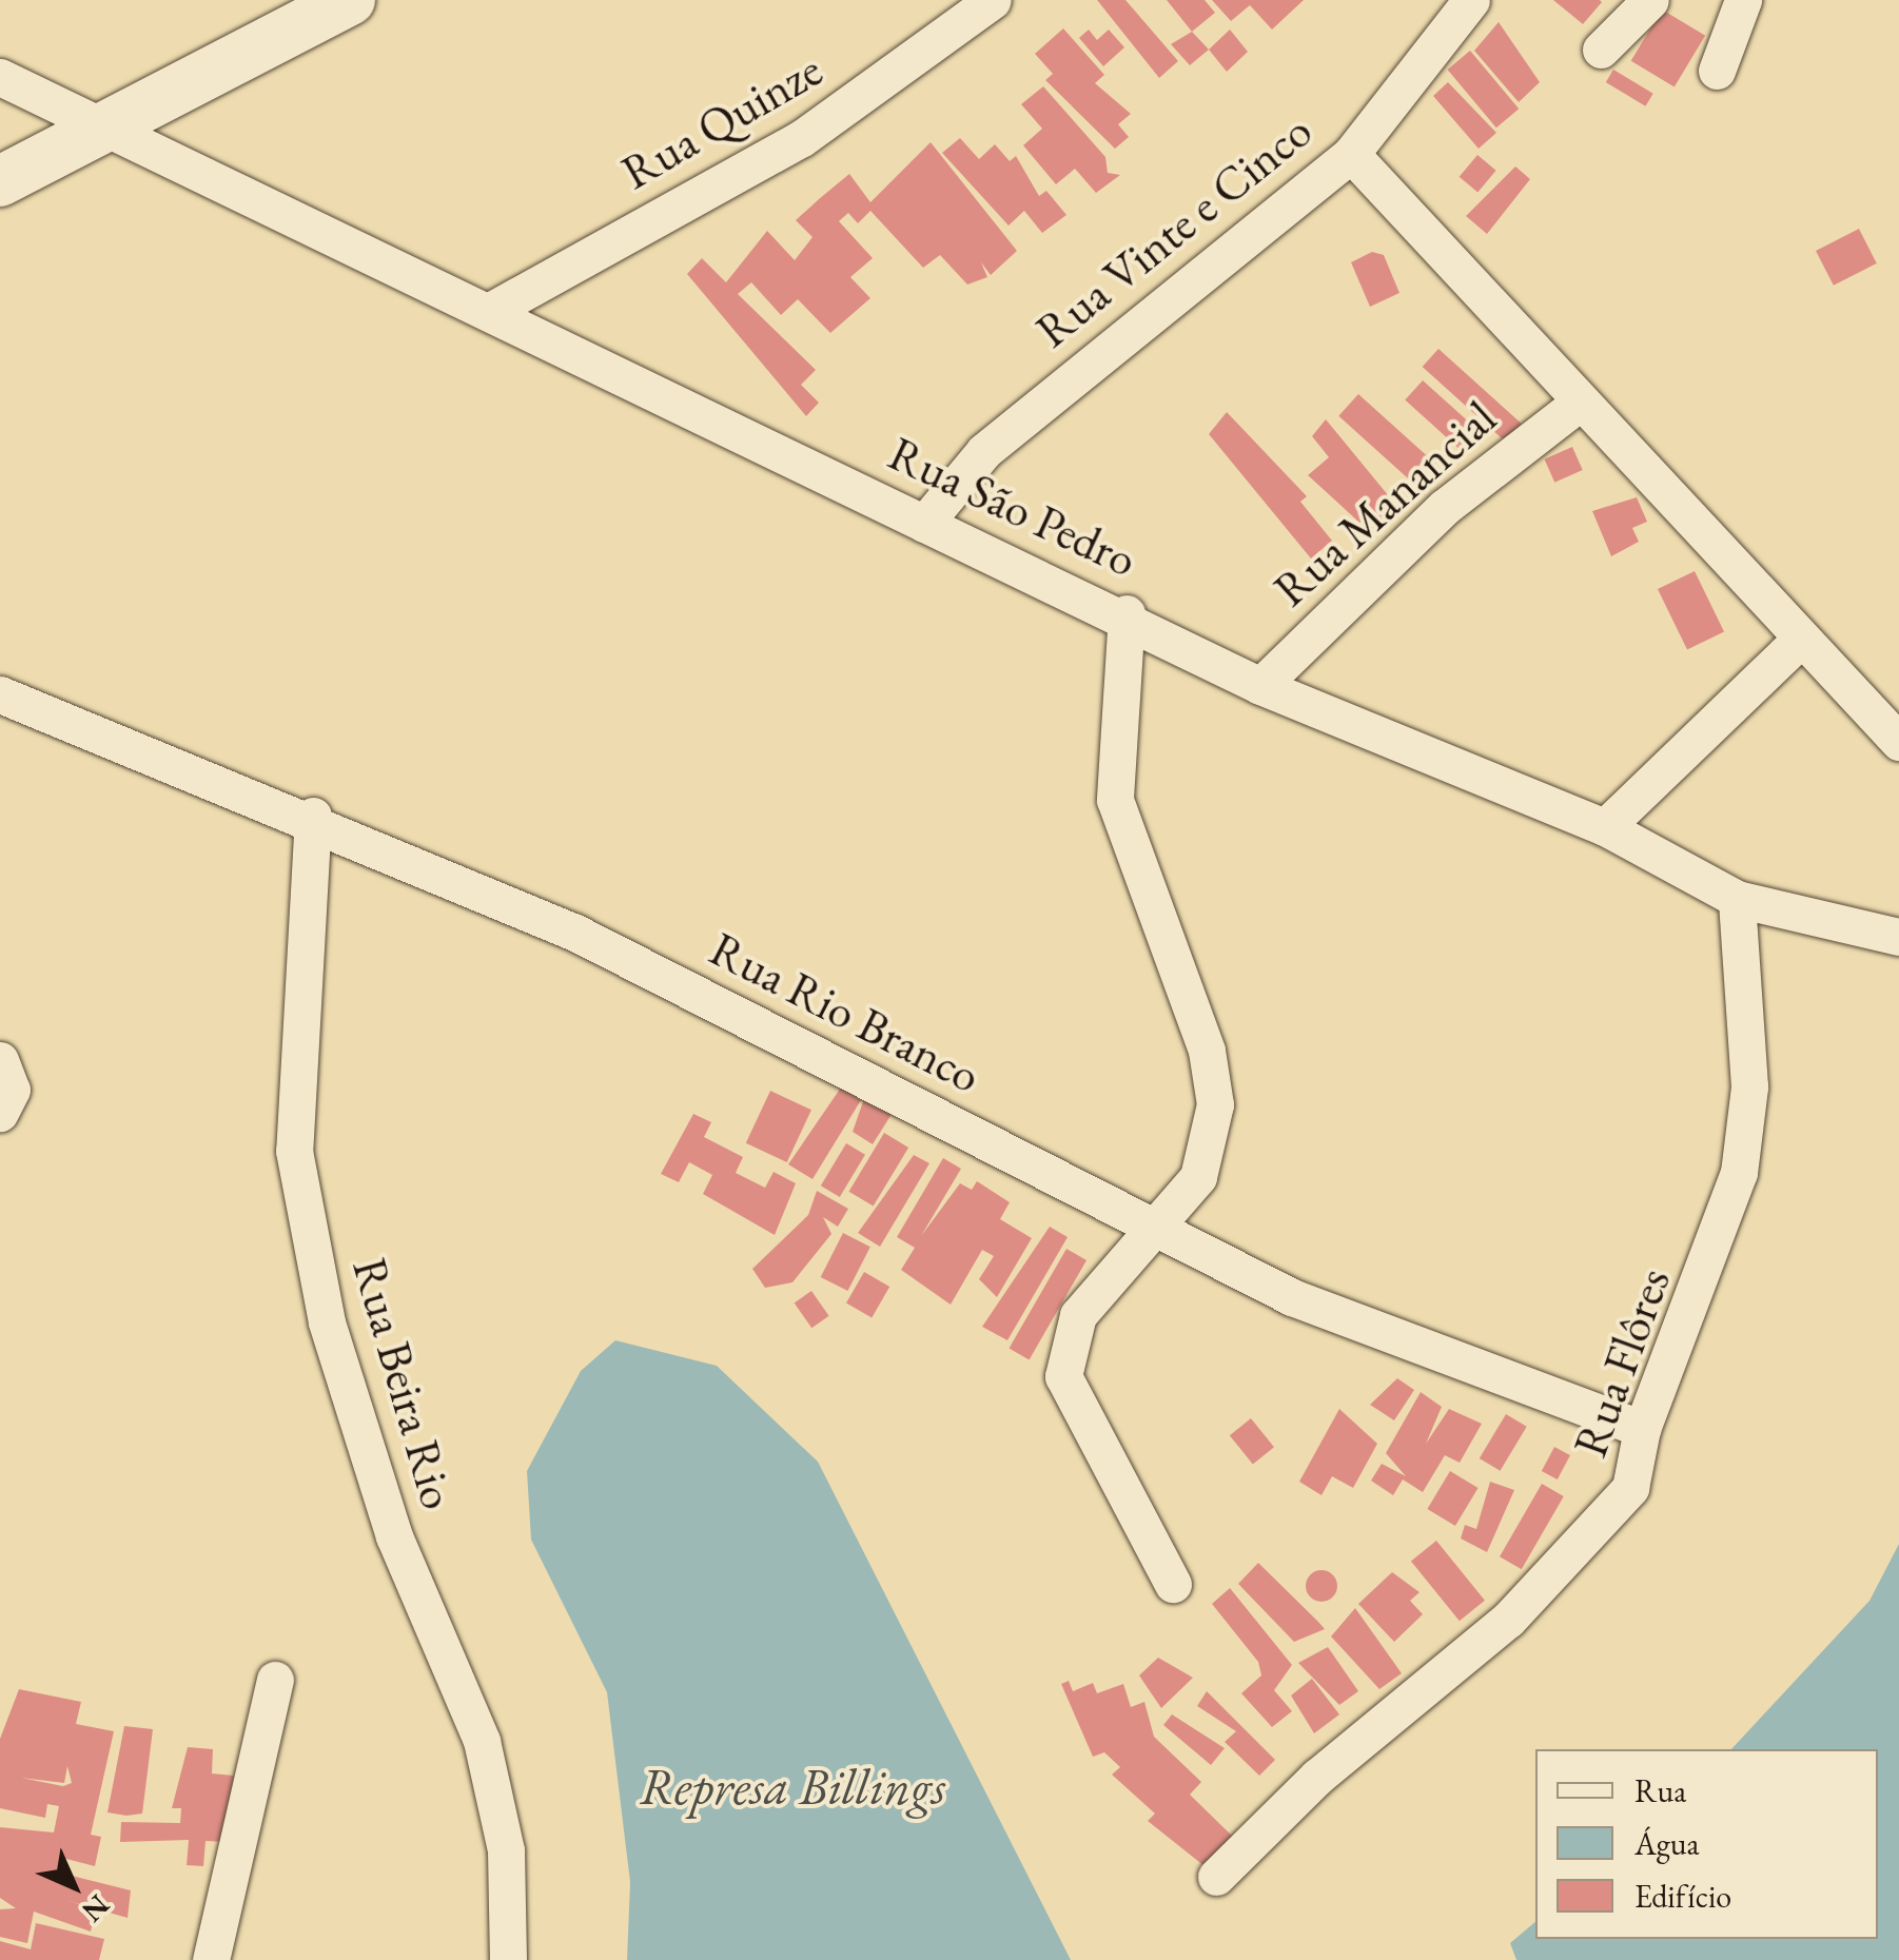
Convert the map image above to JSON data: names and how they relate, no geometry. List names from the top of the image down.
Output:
{
  "streets": {
    "street": [
      "Rua Quinze",
      "Rua Vinte e Cinco",
      "Rua Manancial",
      "Rua São Pedro",
      "Rua Rio Branco",
      "Rua Flôres",
      "Rua Beira Rio"
    ]
  },
  "crossings": [
    ["Rua Quinze", "Rua São Pedro"],
    ["Rua Vinte e Cinco", "Rua São Pedro"],
    ["Rua Manancial", "Rua São Pedro"],
    ["Rua São Pedro", "Rua Flôres"],
    ["Rua Rio Branco", "Rua Flôres"],
    ["Rua Rio Branco", "Rua Beira Rio"]
  ],
  "water": ["Represa Billings"],
  "legend": ["Rua", "Água", "Edifício"],
  "north": "bottom right"
}
